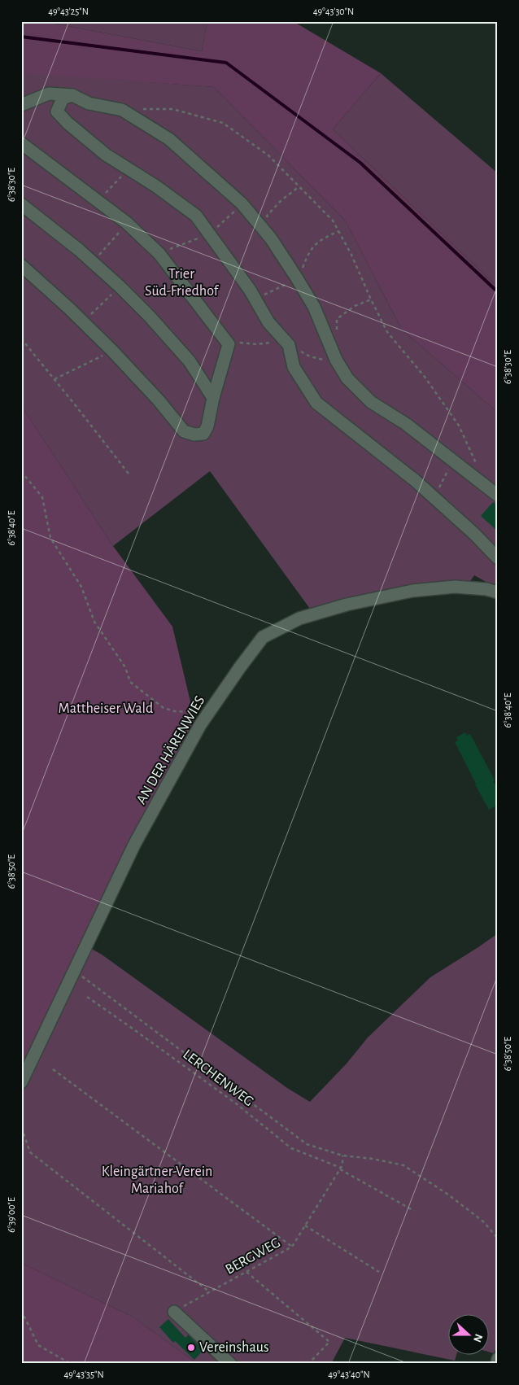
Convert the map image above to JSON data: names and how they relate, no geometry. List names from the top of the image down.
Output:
{
  "streets": {
    "lane": ["AN DER HÄRENWIES"],
    "path": ["LERCHENWEG", "BERGWEG"]
  },
  "crossings": [
    ["LERCHENWEG", "BERGWEG"]
  ],
  "parks": ["Trier Süd-Friedhof", "Mattheiser Wald", "Kleingärtner-Verein Mariahof"],
  "places": ["Vereinshaus"],
  "north": "right",
  "coordinates": [
    "49°43'25\"N",
    "49°43'30\"N",
    "6°38'30\"E",
    "6°38'40\"E",
    "6°38'50\"E",
    "6°39'00\"E",
    "49°43'35\"N",
    "49°43'40\"N"
  ]
}
